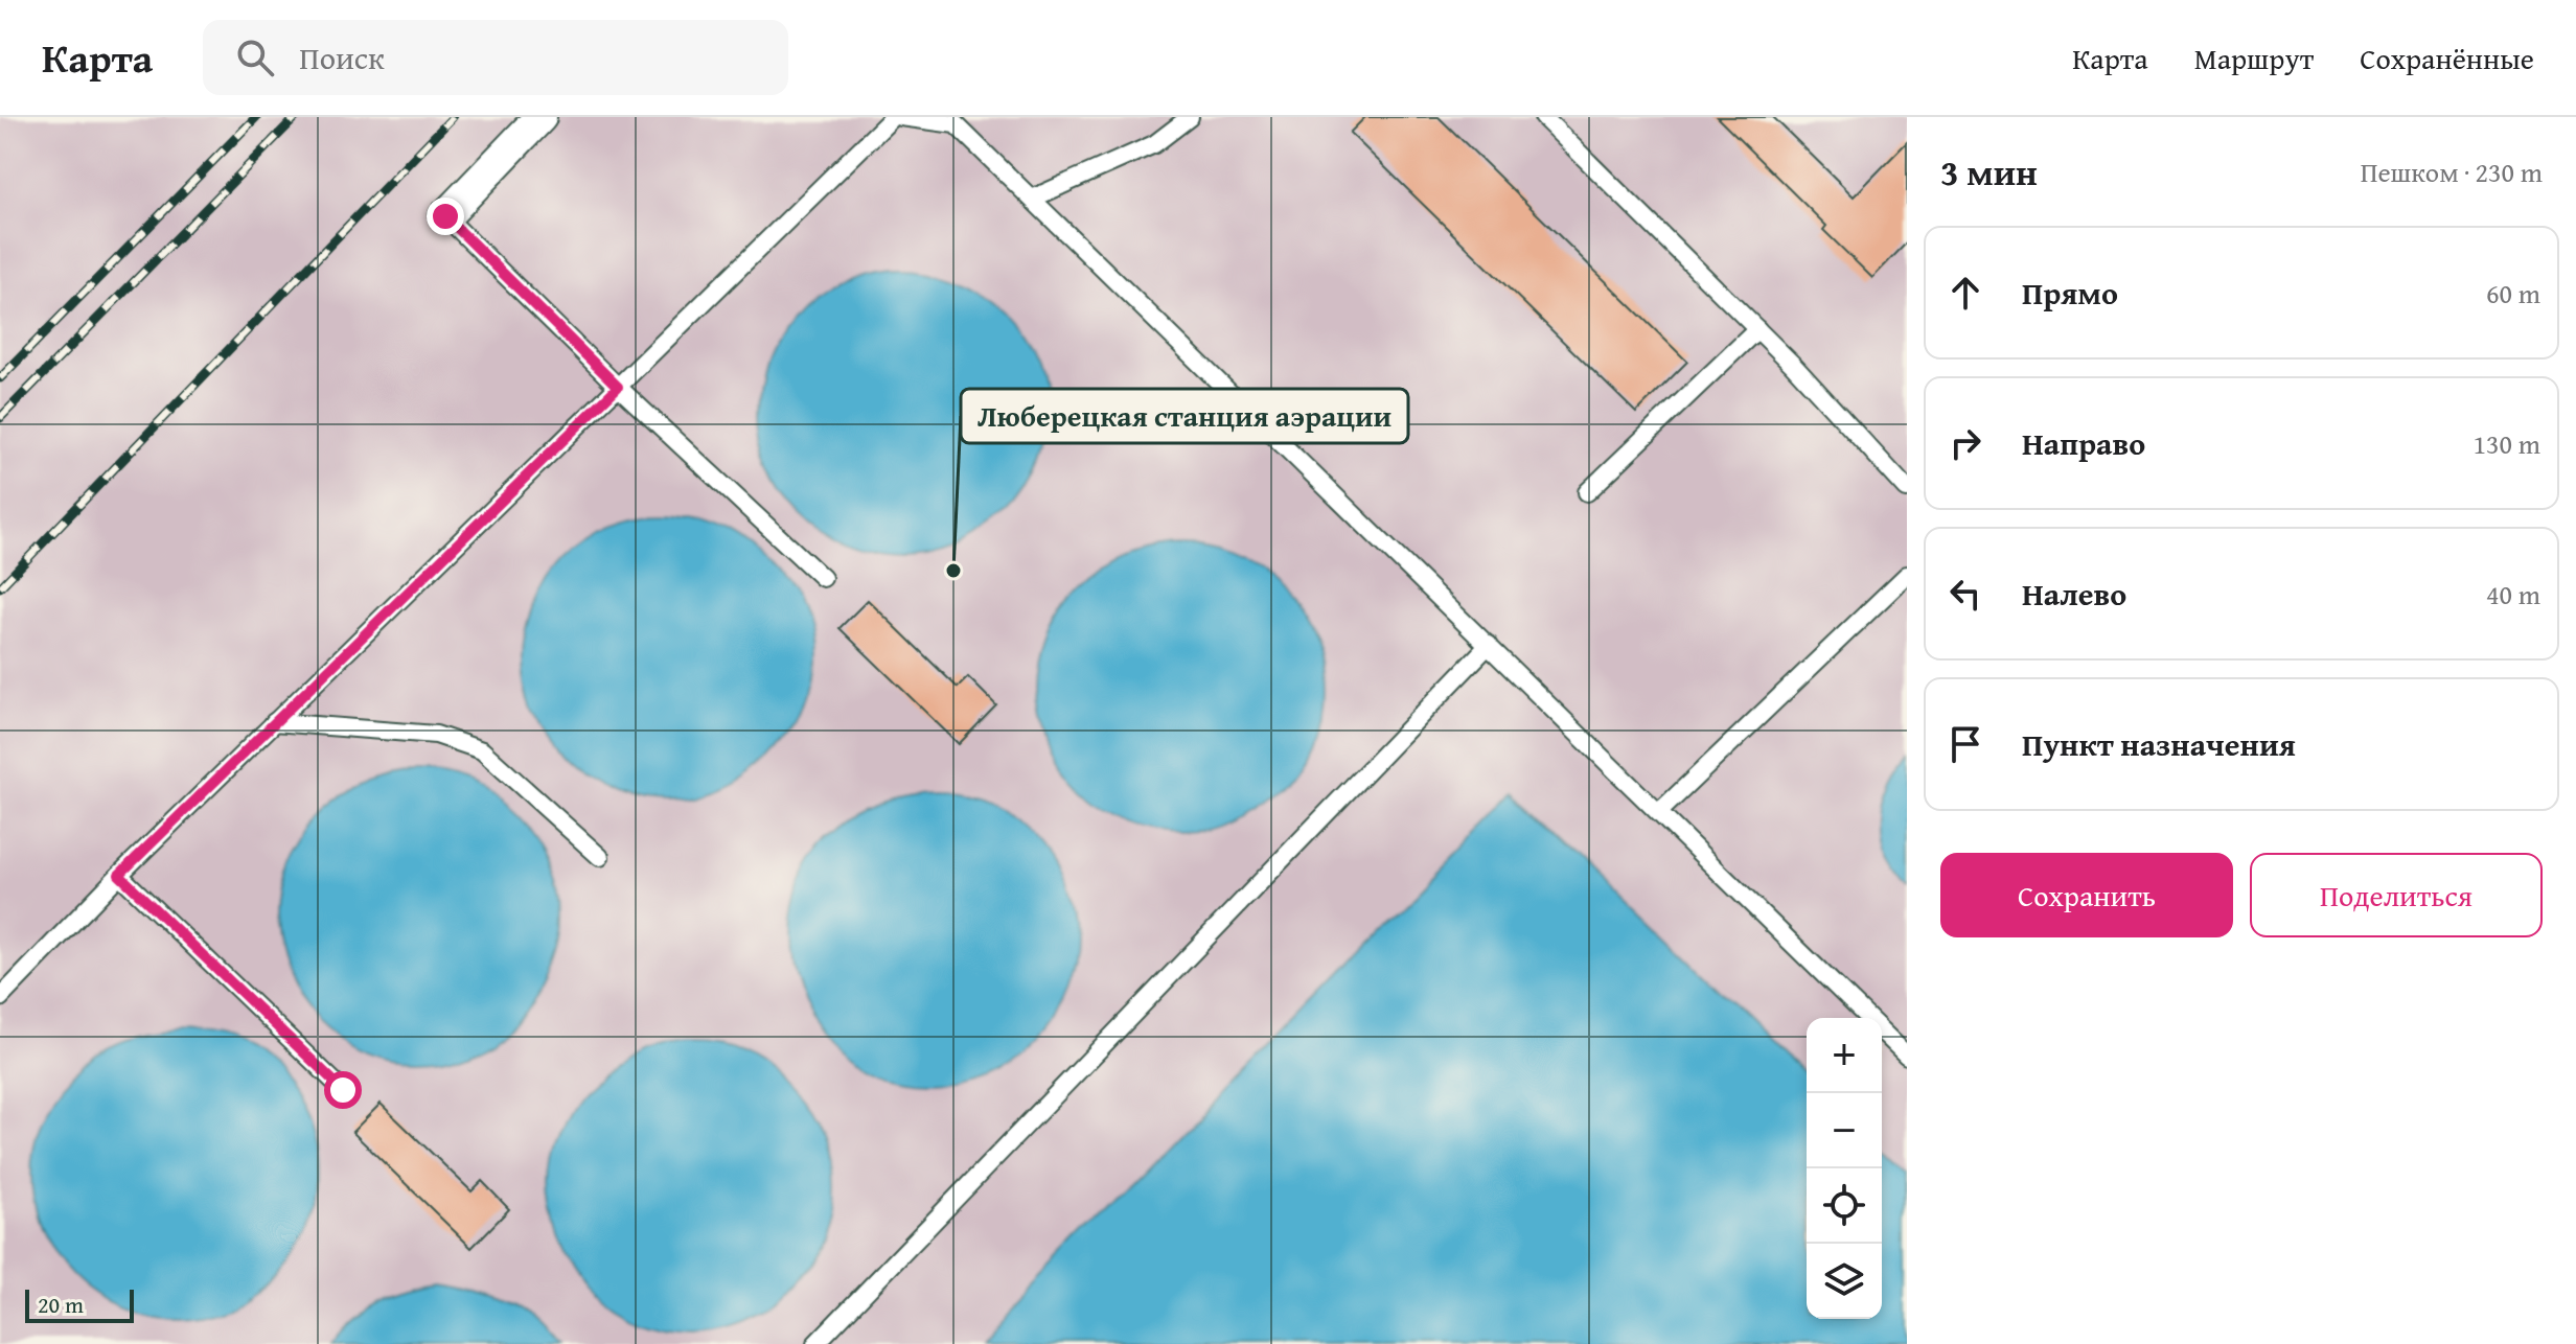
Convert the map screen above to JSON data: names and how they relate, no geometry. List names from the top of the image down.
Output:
{
  "places": ["Люберецкая станция аэрации"],
  "scale_bar": "20 m",
  "page": {
    "header": "Карта",
    "search": "Поиск",
    "nav": ["Карта", "Маршрут", "Сохранённые"],
    "heading": ["3 мин", "Пешком · 230 m"],
    "list": [
      ["Прямо", "60 m"],
      ["Направо", "130 m"],
      ["Налево", "40 m"],
      "Пункт назначения"
    ],
    "buttons": ["Сохранить", "Поделиться"],
    "map_buttons": ["+", "−"],
    "scale": "20 m"
  }
}
